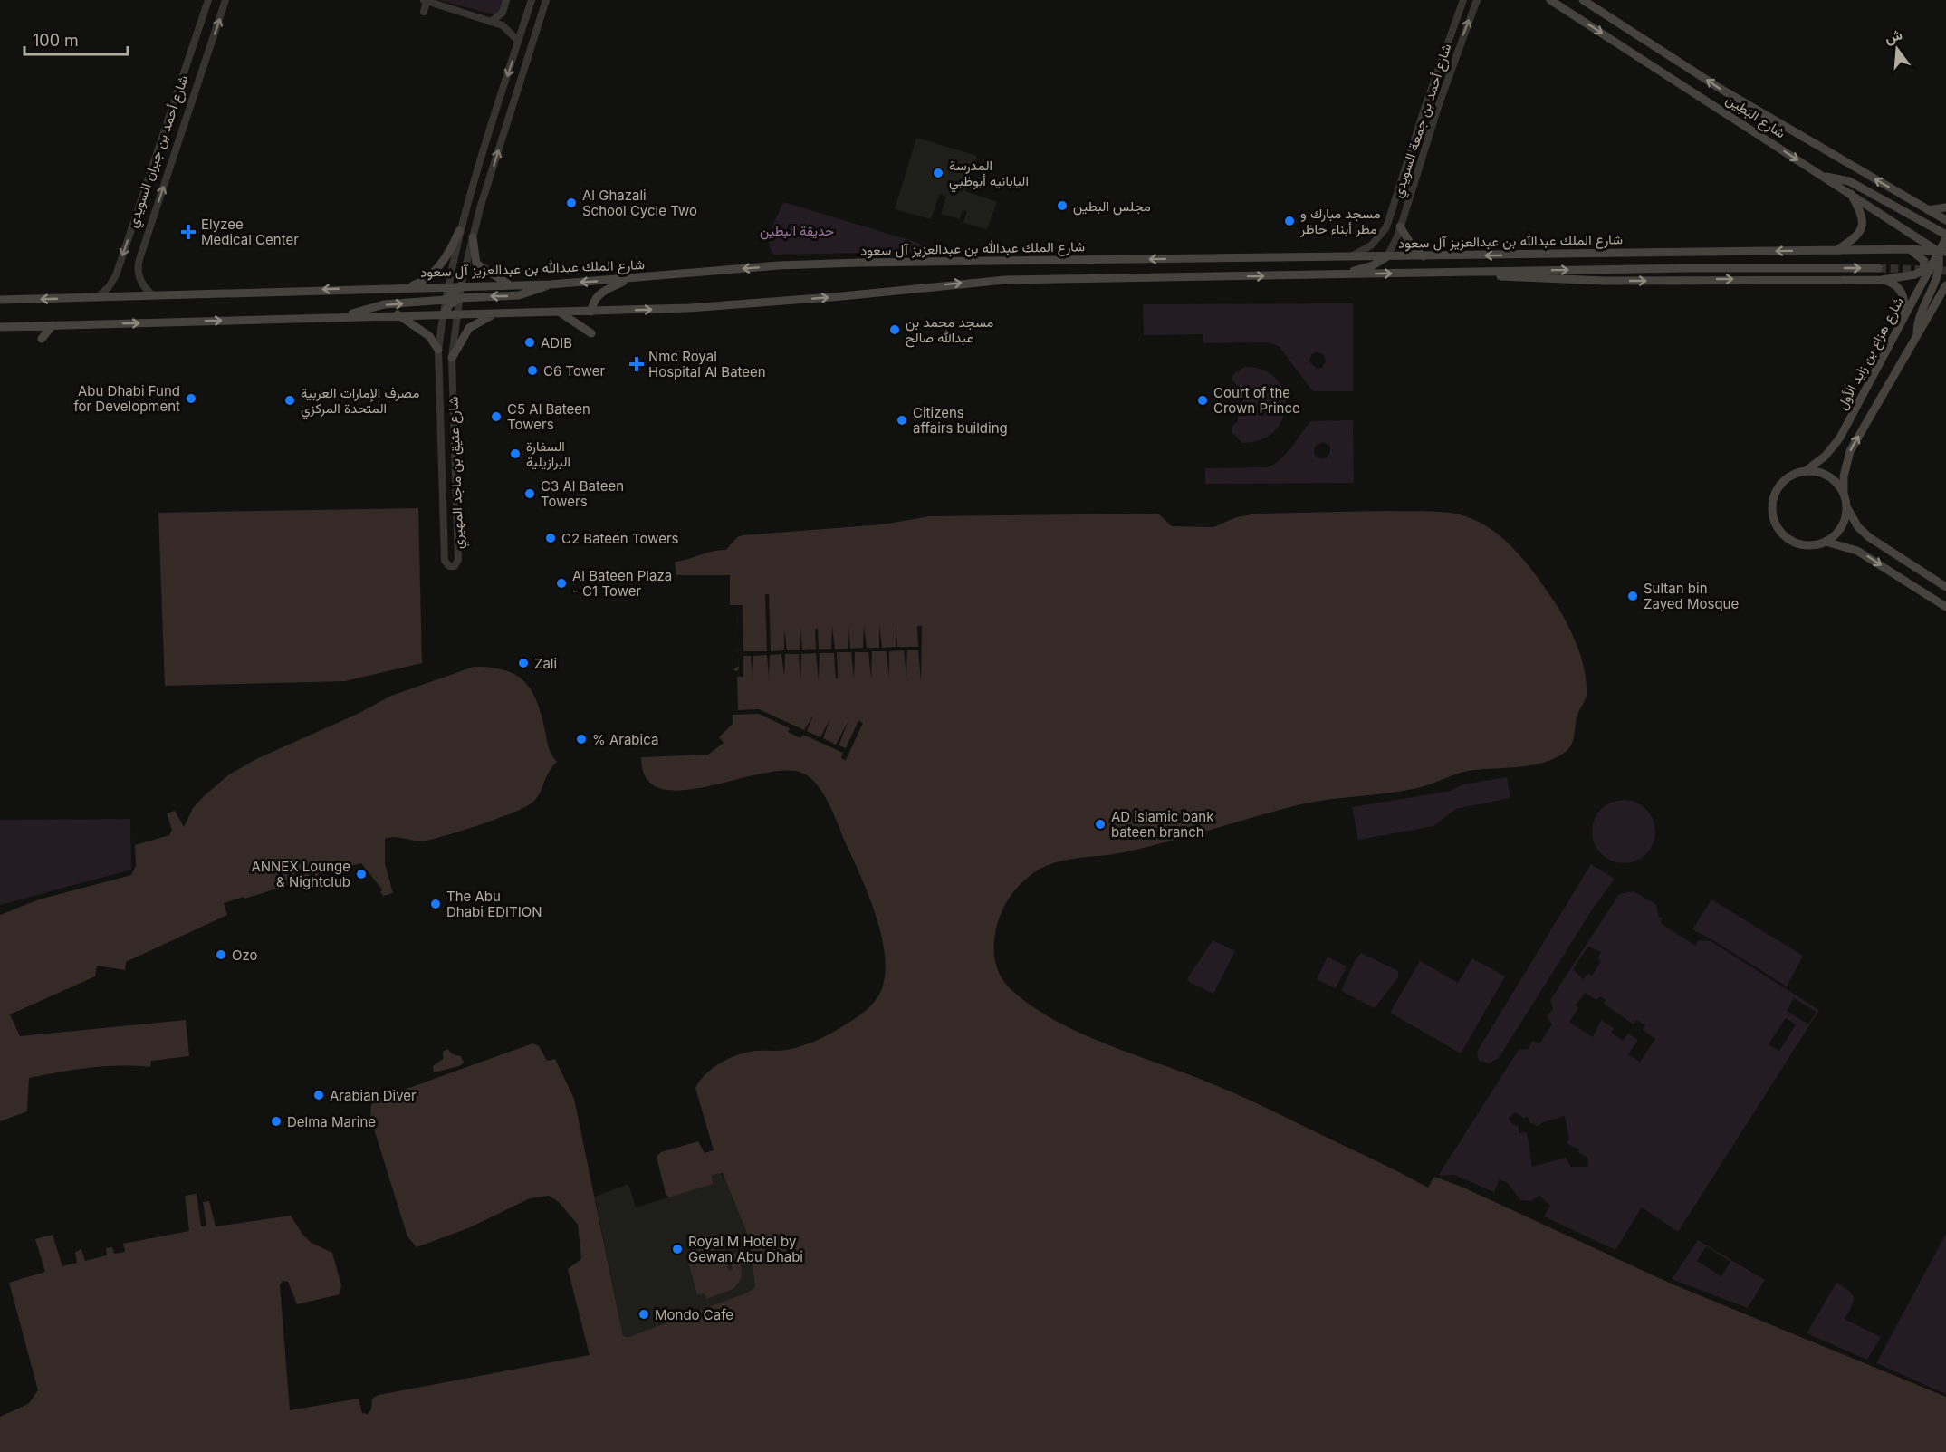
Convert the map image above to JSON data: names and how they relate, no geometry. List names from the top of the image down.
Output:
{
  "streets": {
    "main road": ["شارع البَطِين", "شارع الملك عبدالله بن عبدالعزيز آل سعود", "شارع هزاع بن زايد الأول"],
    "street": ["شارع أحمد بن جمعة السويدي", "شارع أحمد بن جبران السويدي", "شارع عتيق بن ماجد المهيري"]
  },
  "crossings": [
    ["شارع البَطِين", "شارع الملك عبدالله بن عبدالعزيز آل سعود"],
    ["شارع البَطِين", "شارع هزاع بن زايد الأول"],
    ["شارع أحمد بن جمعة السويدي", "شارع الملك عبدالله بن عبدالعزيز آل سعود"],
    ["شارع أحمد بن جبران السويدي", "شارع الملك عبدالله بن عبدالعزيز آل سعود"],
    ["شارع الملك عبدالله بن عبدالعزيز آل سعود", "شارع هزاع بن زايد الأول"],
    ["شارع الملك عبدالله بن عبدالعزيز آل سعود", "شارع عتيق بن ماجد المهيري"]
  ],
  "parks": ["حديقة البطين"],
  "places": {
    "other": [
      "المدرسة اليابانيه أبوظبي",
      "Al Ghazali School Cycle Two",
      "مجلس البطين",
      "مسجد مبارك و مطر أبناء حاظر",
      "مسجد محمد بن عبدالله صالح",
      "ADIB",
      "C6 Tower",
      "Abu Dhabi Fund for Development",
      "مصرف الإمارات العربية المتحدة المركزي",
      "Court of the Crown Prince",
      "C5 Al Bateen Towers",
      "Citizens affairs building",
      "السفارة البرازيلية",
      "C3 Al Bateen Towers",
      "C2 Bateen Towers",
      "Al Bateen Plaza - C1 Tower",
      "Sultan bin Zayed Mosque",
      "Zali",
      "% Arabica",
      "AD islamic bank bateen branch",
      "ANNEX Lounge & Nightclub",
      "The Abu Dhabi EDITION",
      "Ozo",
      "Arabian Diver",
      "Delma Marine",
      "Royal M Hotel by Gewan Abu Dhabi",
      "Mondo Cafe"
    ],
    "health": ["Elyzee Medical Center", "Nmc Royal Hospital Al Bateen"]
  },
  "scale_bar": "100 m",
  "north": "top"
}
